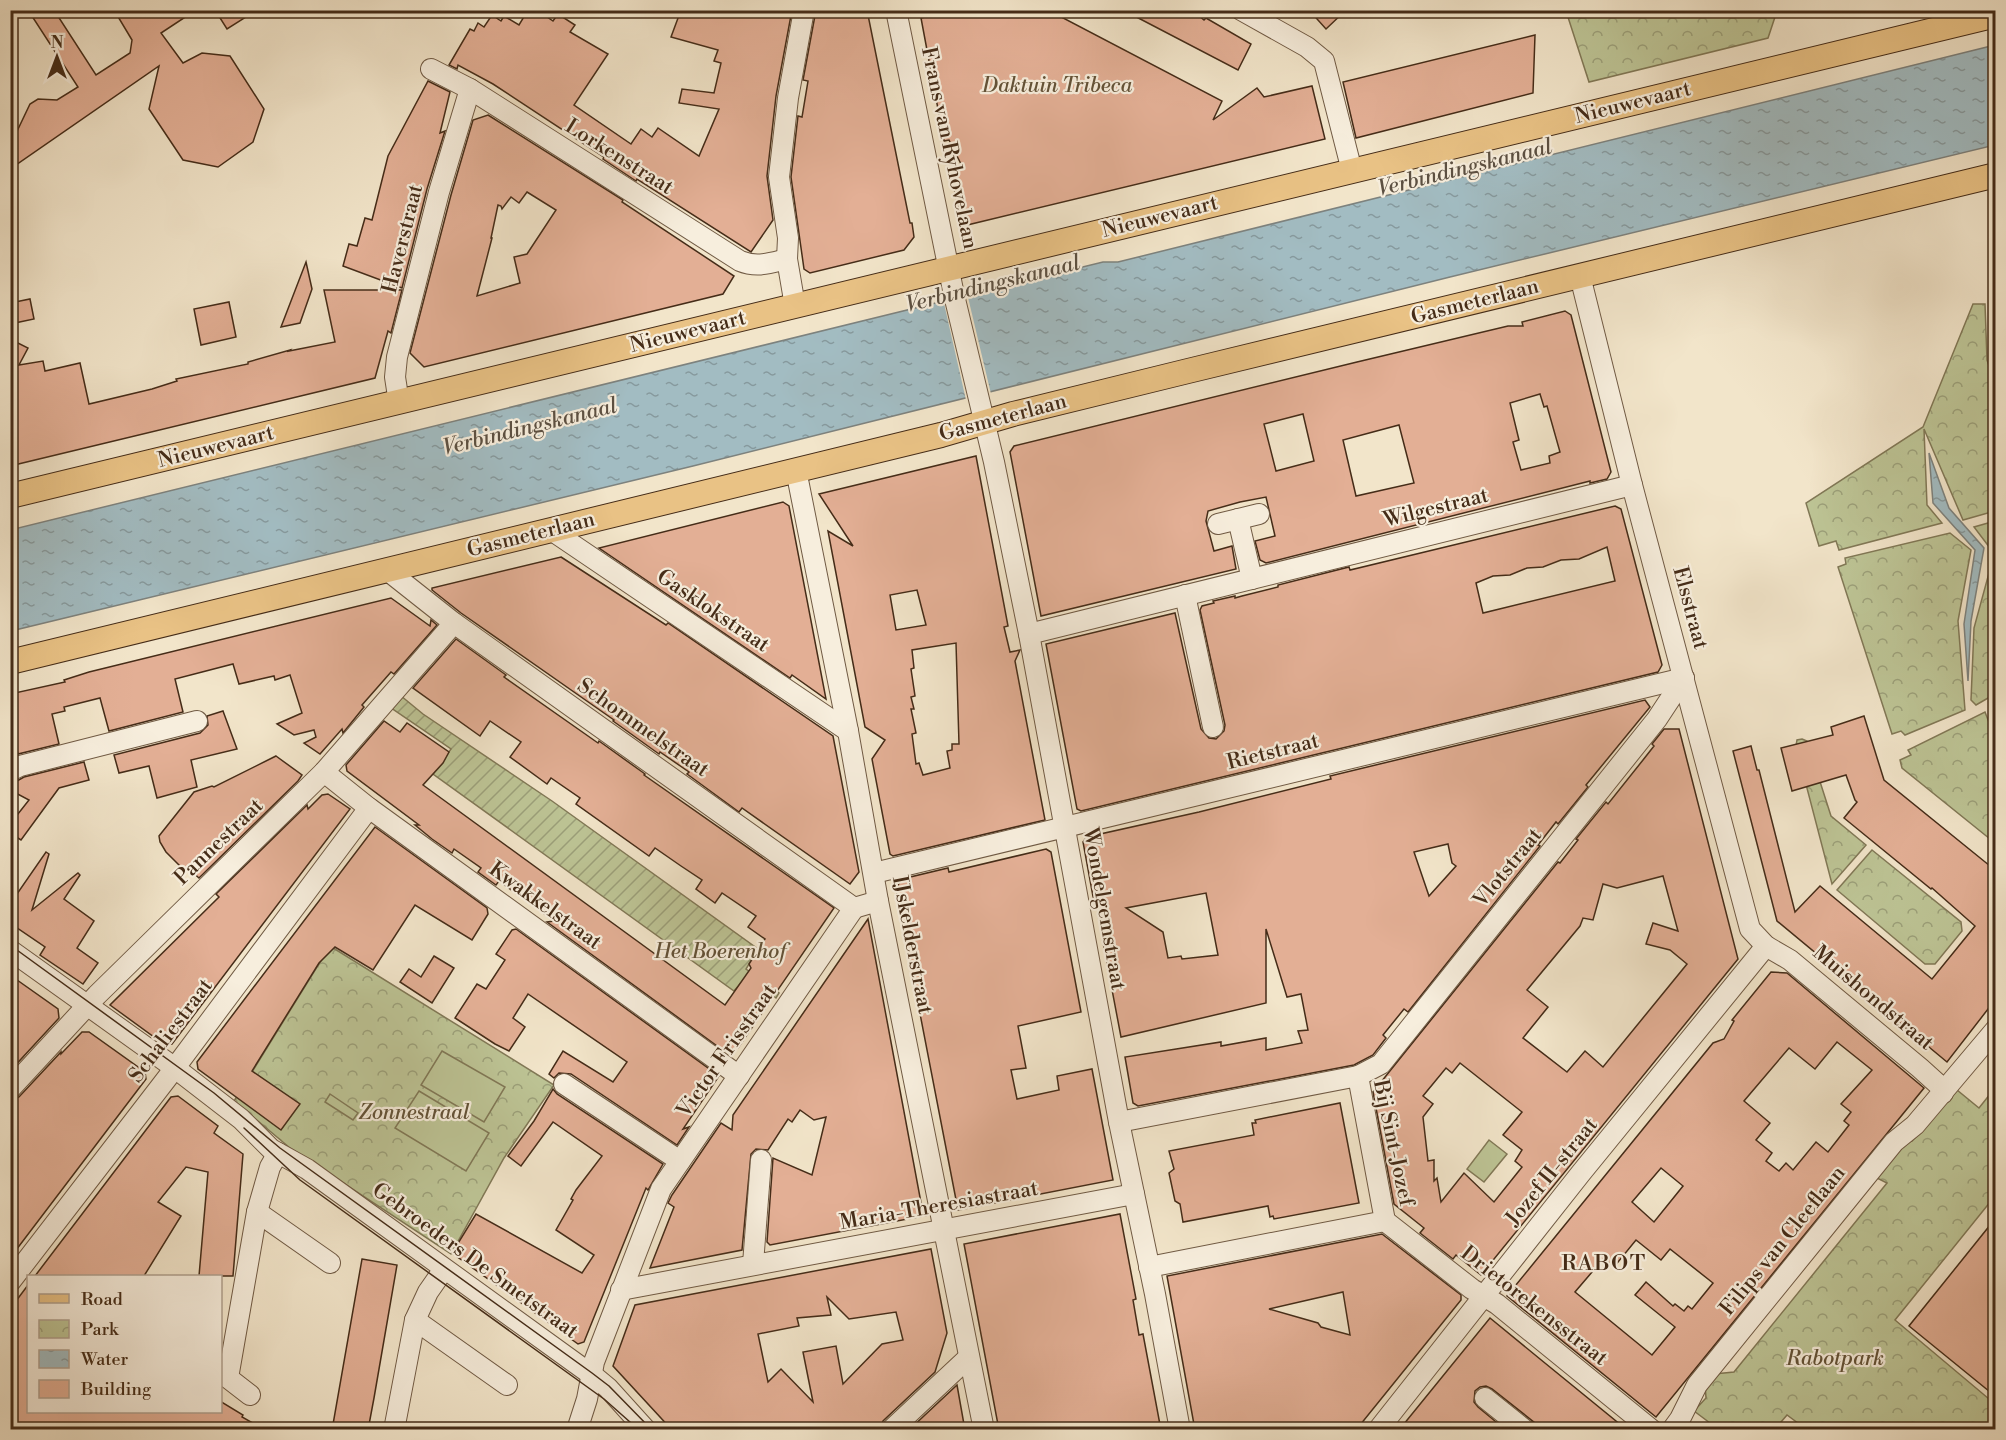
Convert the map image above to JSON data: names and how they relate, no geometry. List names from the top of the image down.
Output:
{
  "streets": {
    "main road": ["Nieuwevaart", "Gasmeterlaan"],
    "street": [
      "Frans van Ryhovelaan",
      "Lorkenstraat",
      "Haverstraat",
      "Wilgestraat",
      "Elsstraat",
      "Gasklokstraat",
      "Schommelstraat",
      "Rietstraat",
      "Pannestraat",
      "Vlotstraat",
      "Kwakkelstraat",
      "Wondelgemstraat",
      "IJskelderstraat",
      "Muishondstraat",
      "Schaliestraat",
      "Victor Frisstraat",
      "Bij Sint-Jozef",
      "Jozef II-straat",
      "Maria-Theresiastraat",
      "Filips van Cleeflaan",
      "Gebroeders De Smetstraat",
      "Drietorekensstraat"
    ]
  },
  "crossings": [
    ["Nieuwevaart", "Frans van Ryhovelaan"],
    ["Nieuwevaart", "Haverstraat"],
    ["Frans van Ryhovelaan", "Wondelgemstraat"],
    ["Lorkenstraat", "Haverstraat"],
    ["Gasmeterlaan", "Elsstraat"],
    ["Gasmeterlaan", "Gasklokstraat"],
    ["Gasmeterlaan", "Schommelstraat"],
    ["Gasmeterlaan", "Wondelgemstraat"],
    ["Gasmeterlaan", "IJskelderstraat"],
    ["Wilgestraat", "Elsstraat"],
    ["Wilgestraat", "Wondelgemstraat"],
    ["Elsstraat", "Rietstraat"],
    ["Elsstraat", "Vlotstraat"],
    ["Elsstraat", "Muishondstraat"],
    ["Elsstraat", "Jozef II-straat"],
    ["Gasklokstraat", "IJskelderstraat"],
    ["Schommelstraat", "Pannestraat"],
    ["Schommelstraat", "Victor Frisstraat"],
    ["Rietstraat", "Vlotstraat"],
    ["Rietstraat", "Wondelgemstraat"],
    ["Rietstraat", "IJskelderstraat"],
    ["Pannestraat", "Kwakkelstraat"],
    ["Pannestraat", "Gebroeders De Smetstraat"],
    ["Vlotstraat", "Bij Sint-Jozef"],
    ["Kwakkelstraat", "Schaliestraat"],
    ["Kwakkelstraat", "Victor Frisstraat"],
    ["Wondelgemstraat", "Bij Sint-Jozef"],
    ["Wondelgemstraat", "Maria-Theresiastraat"],
    ["IJskelderstraat", "Maria-Theresiastraat"],
    ["Muishondstraat", "Jozef II-straat"],
    ["Muishondstraat", "Filips van Cleeflaan"],
    ["Schaliestraat", "Gebroeders De Smetstraat"],
    ["Victor Frisstraat", "Maria-Theresiastraat"],
    ["Victor Frisstraat", "Gebroeders De Smetstraat"],
    ["Bij Sint-Jozef", "Drietorekensstraat"],
    ["Jozef II-straat", "Drietorekensstraat"]
  ],
  "districts": ["RABOT"],
  "water": ["Verbindingskanaal"],
  "parks": [
    "Daktuin Tribeca",
    "Het Boerenhof",
    "Zonnestraal",
    "Rabotpark"
  ],
  "legend": [
    "Road",
    "Park",
    "Water",
    "Building"
  ],
  "north": "top"
}
